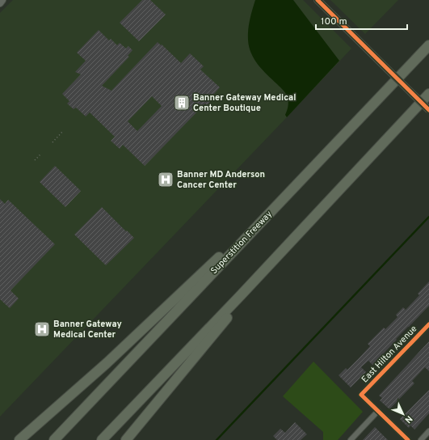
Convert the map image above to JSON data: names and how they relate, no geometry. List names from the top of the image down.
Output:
{
  "streets": {
    "highway": ["Superstition Freeway"],
    "street": ["East Hilton Avenue"]
  },
  "places": {
    "building": ["Banner Gateway Medical Center Boutique"],
    "hospital": ["Banner MD Anderson Cancer Center", "Banner Gateway Medical Center"]
  },
  "scale_bar": "100 m",
  "north": "bottom right"
}
